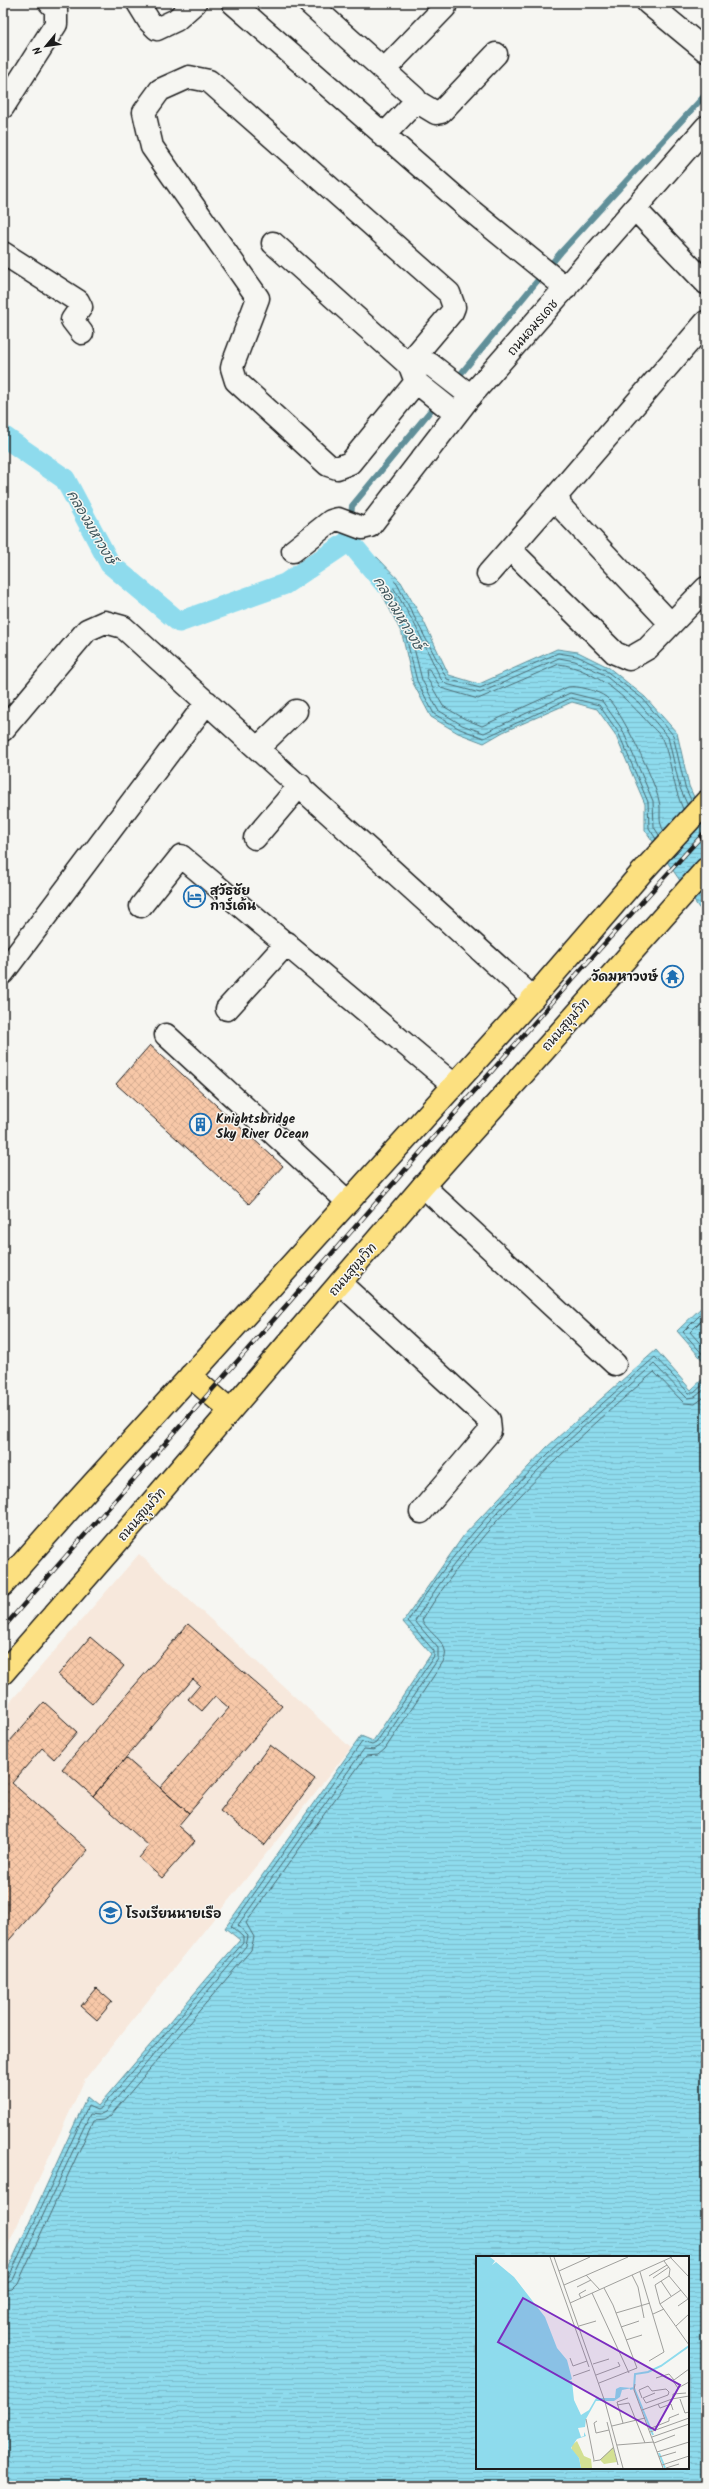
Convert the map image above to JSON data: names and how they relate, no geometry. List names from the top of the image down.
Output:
{
  "streets": {
    "highway": ["ถนนสุขุมวิท"],
    "street": ["ถนนอมรเดช"]
  },
  "water": ["คลองมหาวงษ์"],
  "places": {
    "hotel": ["สุวัธชัย การ์เด้น"],
    "temple": ["วัดมหาวงษ์"],
    "building": ["Knightsbridge Sky River Ocean"],
    "school or university": ["โรงเรียนนายเรือ"]
  },
  "north": "bottom left"
}
